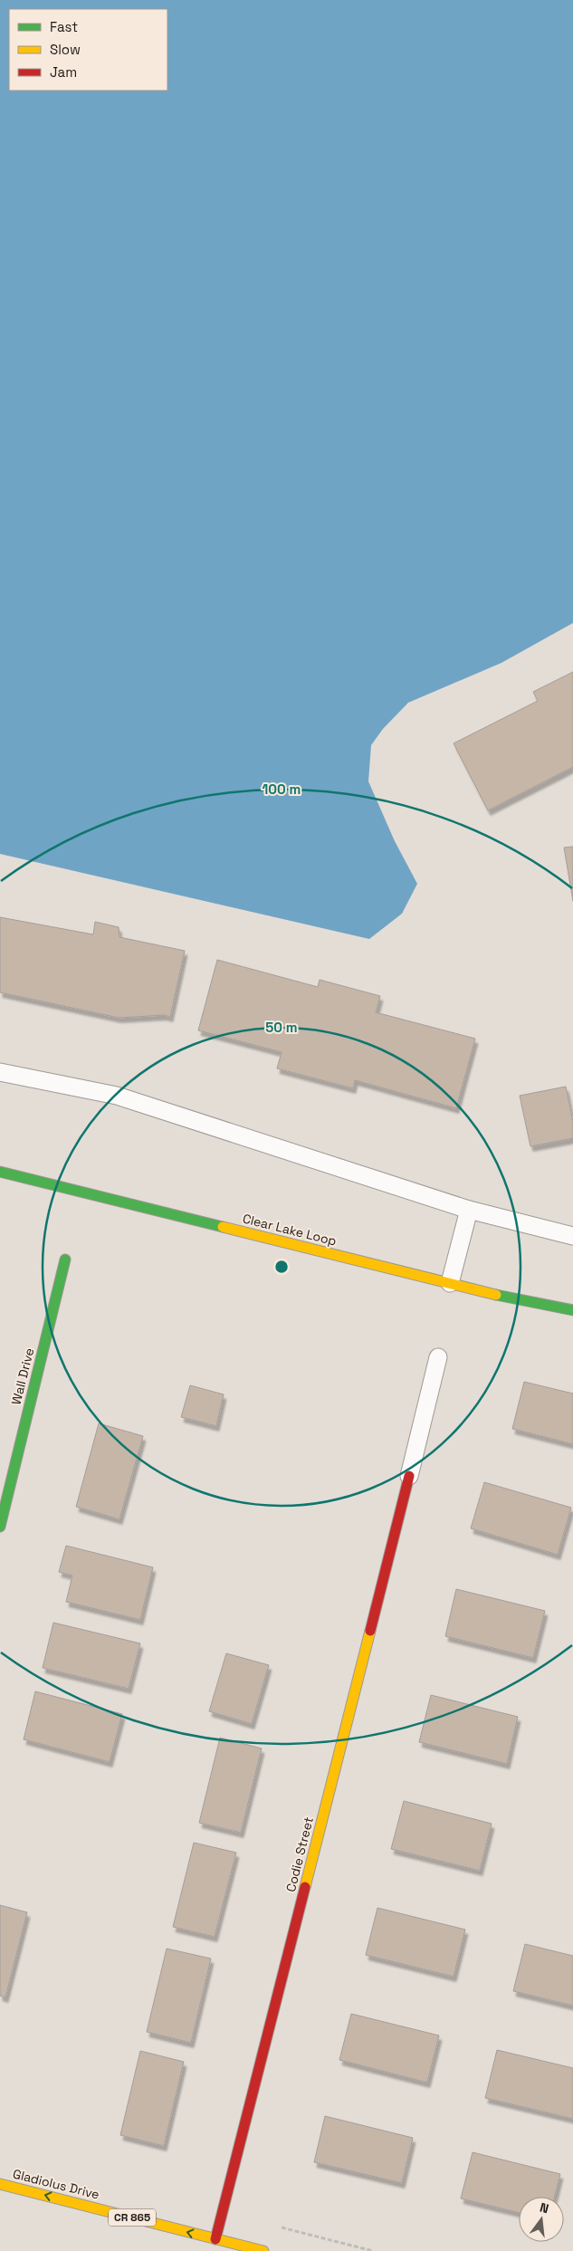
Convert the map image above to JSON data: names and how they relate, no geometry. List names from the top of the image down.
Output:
{
  "streets": {
    "street": [
      "Clear Lake Loop",
      "Wall Drive",
      "Codie Street",
      "Gladiolus Drive",
      "CR 865"
    ]
  },
  "crossings": [
    ["Codie Street", "Gladiolus Drive"]
  ],
  "one_way": ["Gladiolus Drive"],
  "legend": ["Fast", "Slow", "Jam"],
  "north": "top",
  "rings": ["100 m", "50 m"]
}
